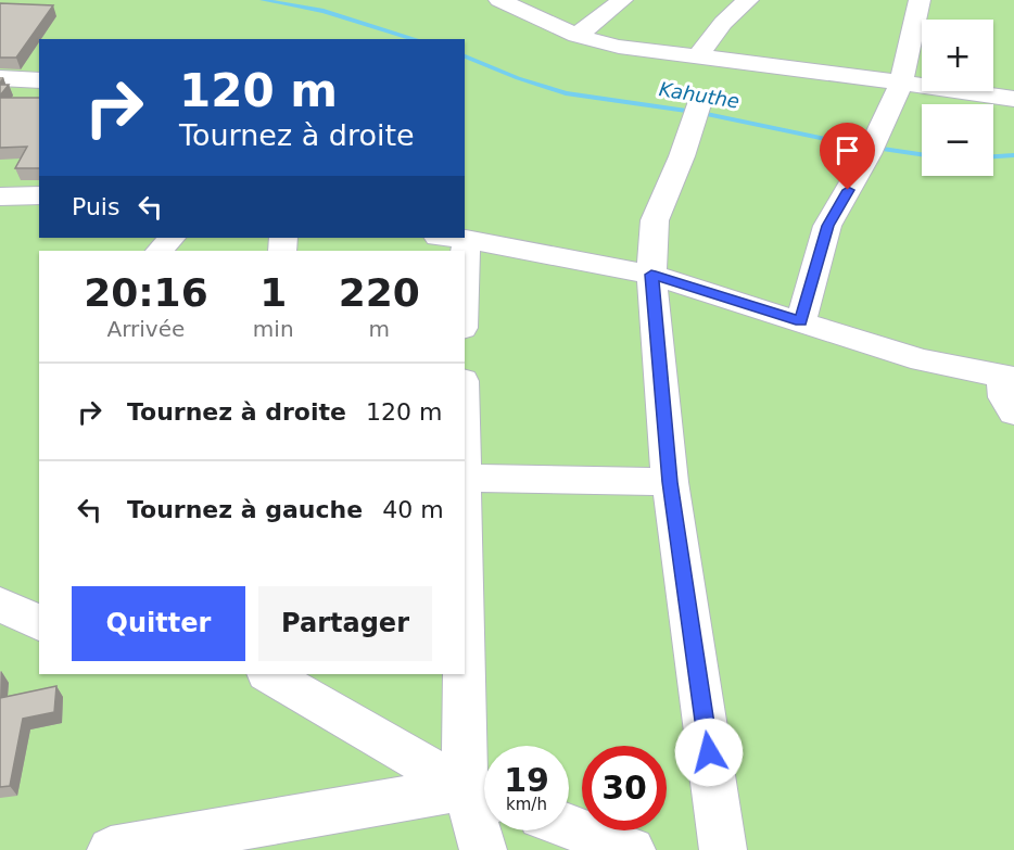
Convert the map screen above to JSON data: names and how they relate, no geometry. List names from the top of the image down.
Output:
{
  "water": ["Kahuthe"],
  "page": {
    "map_buttons": ["+", "−"],
    "turn": ["120 m", "Tournez à droite"],
    "then": "Puis",
    "eta": [
      "20:16",
      "Arrivée",
      "1",
      "min",
      "220",
      "m"
    ],
    "list": [
      {
        "name": "Tournez à droite",
        "value": "120 m"
      },
      {
        "name": "Tournez à gauche",
        "value": "40 m"
      }
    ],
    "buttons": ["Quitter", "Partager"],
    "speed": "19 km/h",
    "limit": "30"
  }
}
